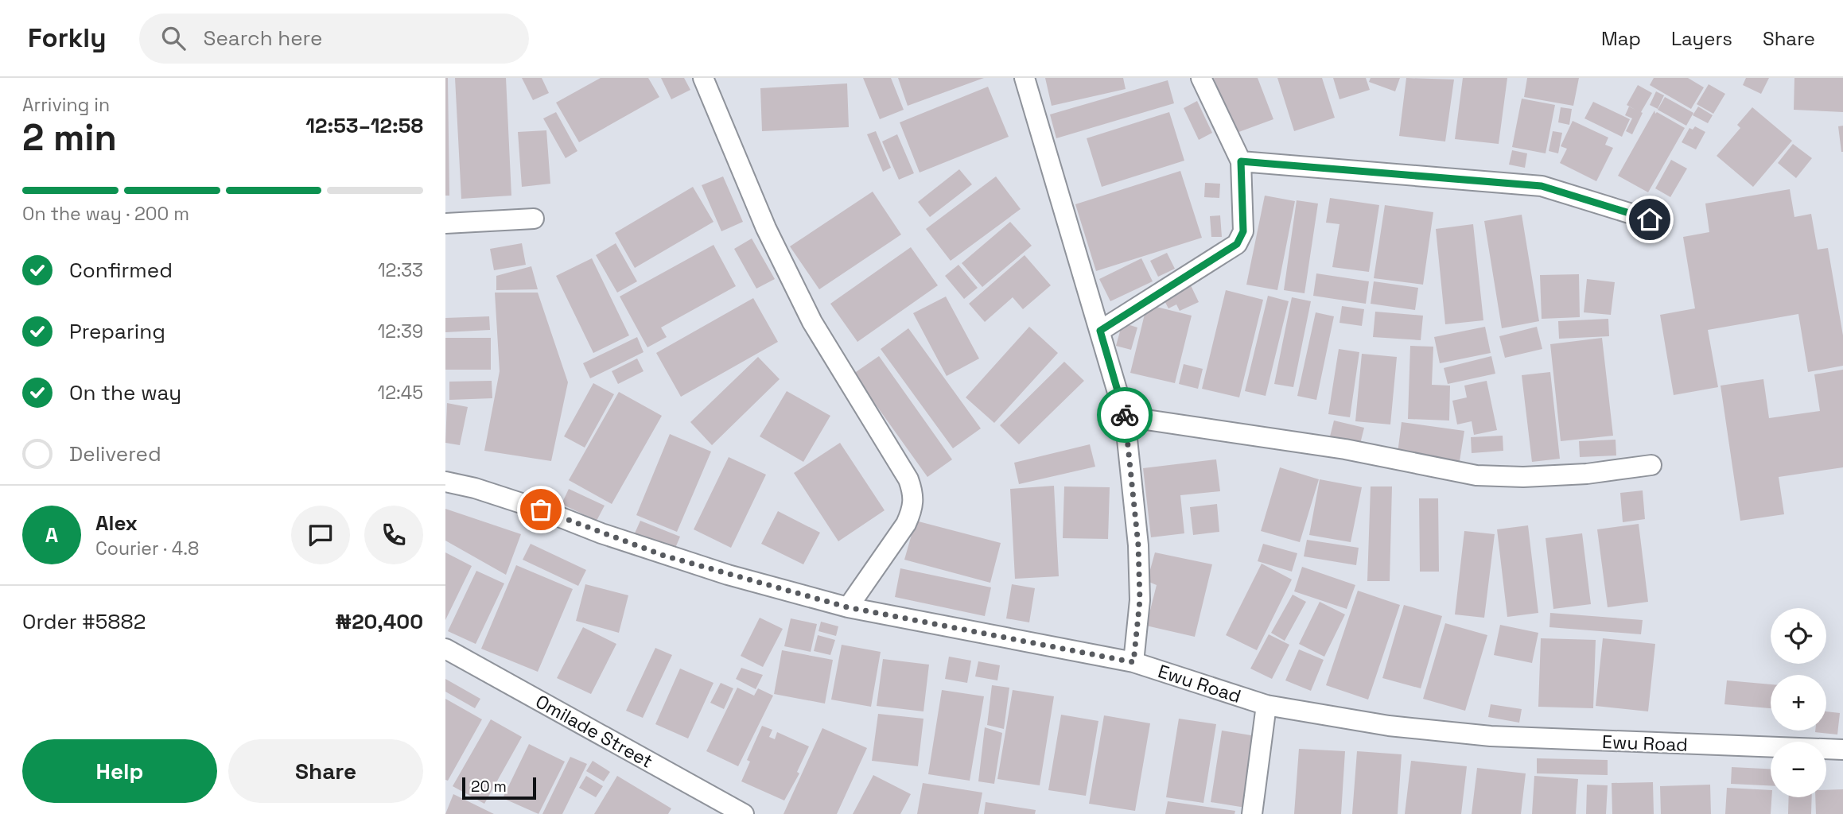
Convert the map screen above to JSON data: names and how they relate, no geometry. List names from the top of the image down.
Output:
{
  "streets": {
    "street": ["Ewu Road", "Omilade Street"]
  },
  "scale_bar": "20 m",
  "page": {
    "header": "Forkly",
    "search": "Search here",
    "nav": ["Map", "Layers", "Share"],
    "heading": ["2 min", "Arriving in", "12:53–12:58"],
    "panel": [
      "Alex",
      "Courier · 4.8",
      "Order #5882",
      "₦20,400"
    ],
    "bar": "On the way · 200 m",
    "list": [
      ["Confirmed", "12:33"],
      ["Preparing", "12:39"],
      ["On the way", "12:45"],
      "Delivered"
    ],
    "round": "A",
    "map_buttons": ["+", "−"],
    "buttons": ["Help", "Share"],
    "scale": "20 m"
  }
}
